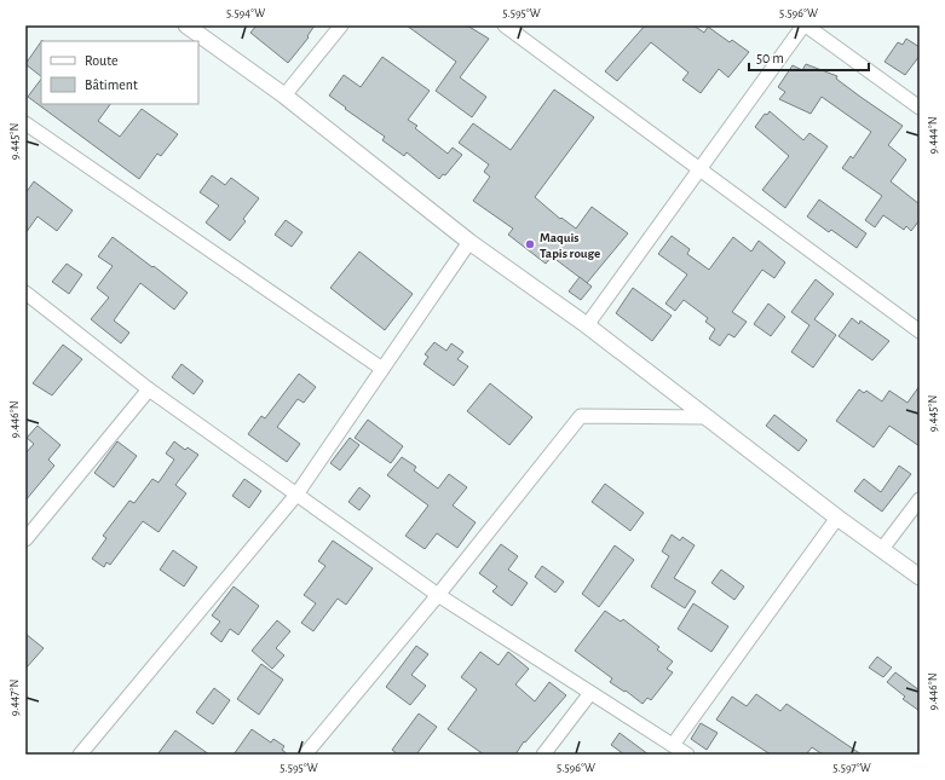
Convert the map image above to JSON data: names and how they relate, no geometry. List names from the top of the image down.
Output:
{
  "places": ["Maquis Tapis rouge"],
  "legend": ["Route", "Bâtiment"],
  "scale_bar": "50 m",
  "coordinates": [
    "5.594°W",
    "5.595°W",
    "5.596°W",
    "9.444°N",
    "9.445°N",
    "9.446°N",
    "9.447°N",
    "5.597°W"
  ]
}
